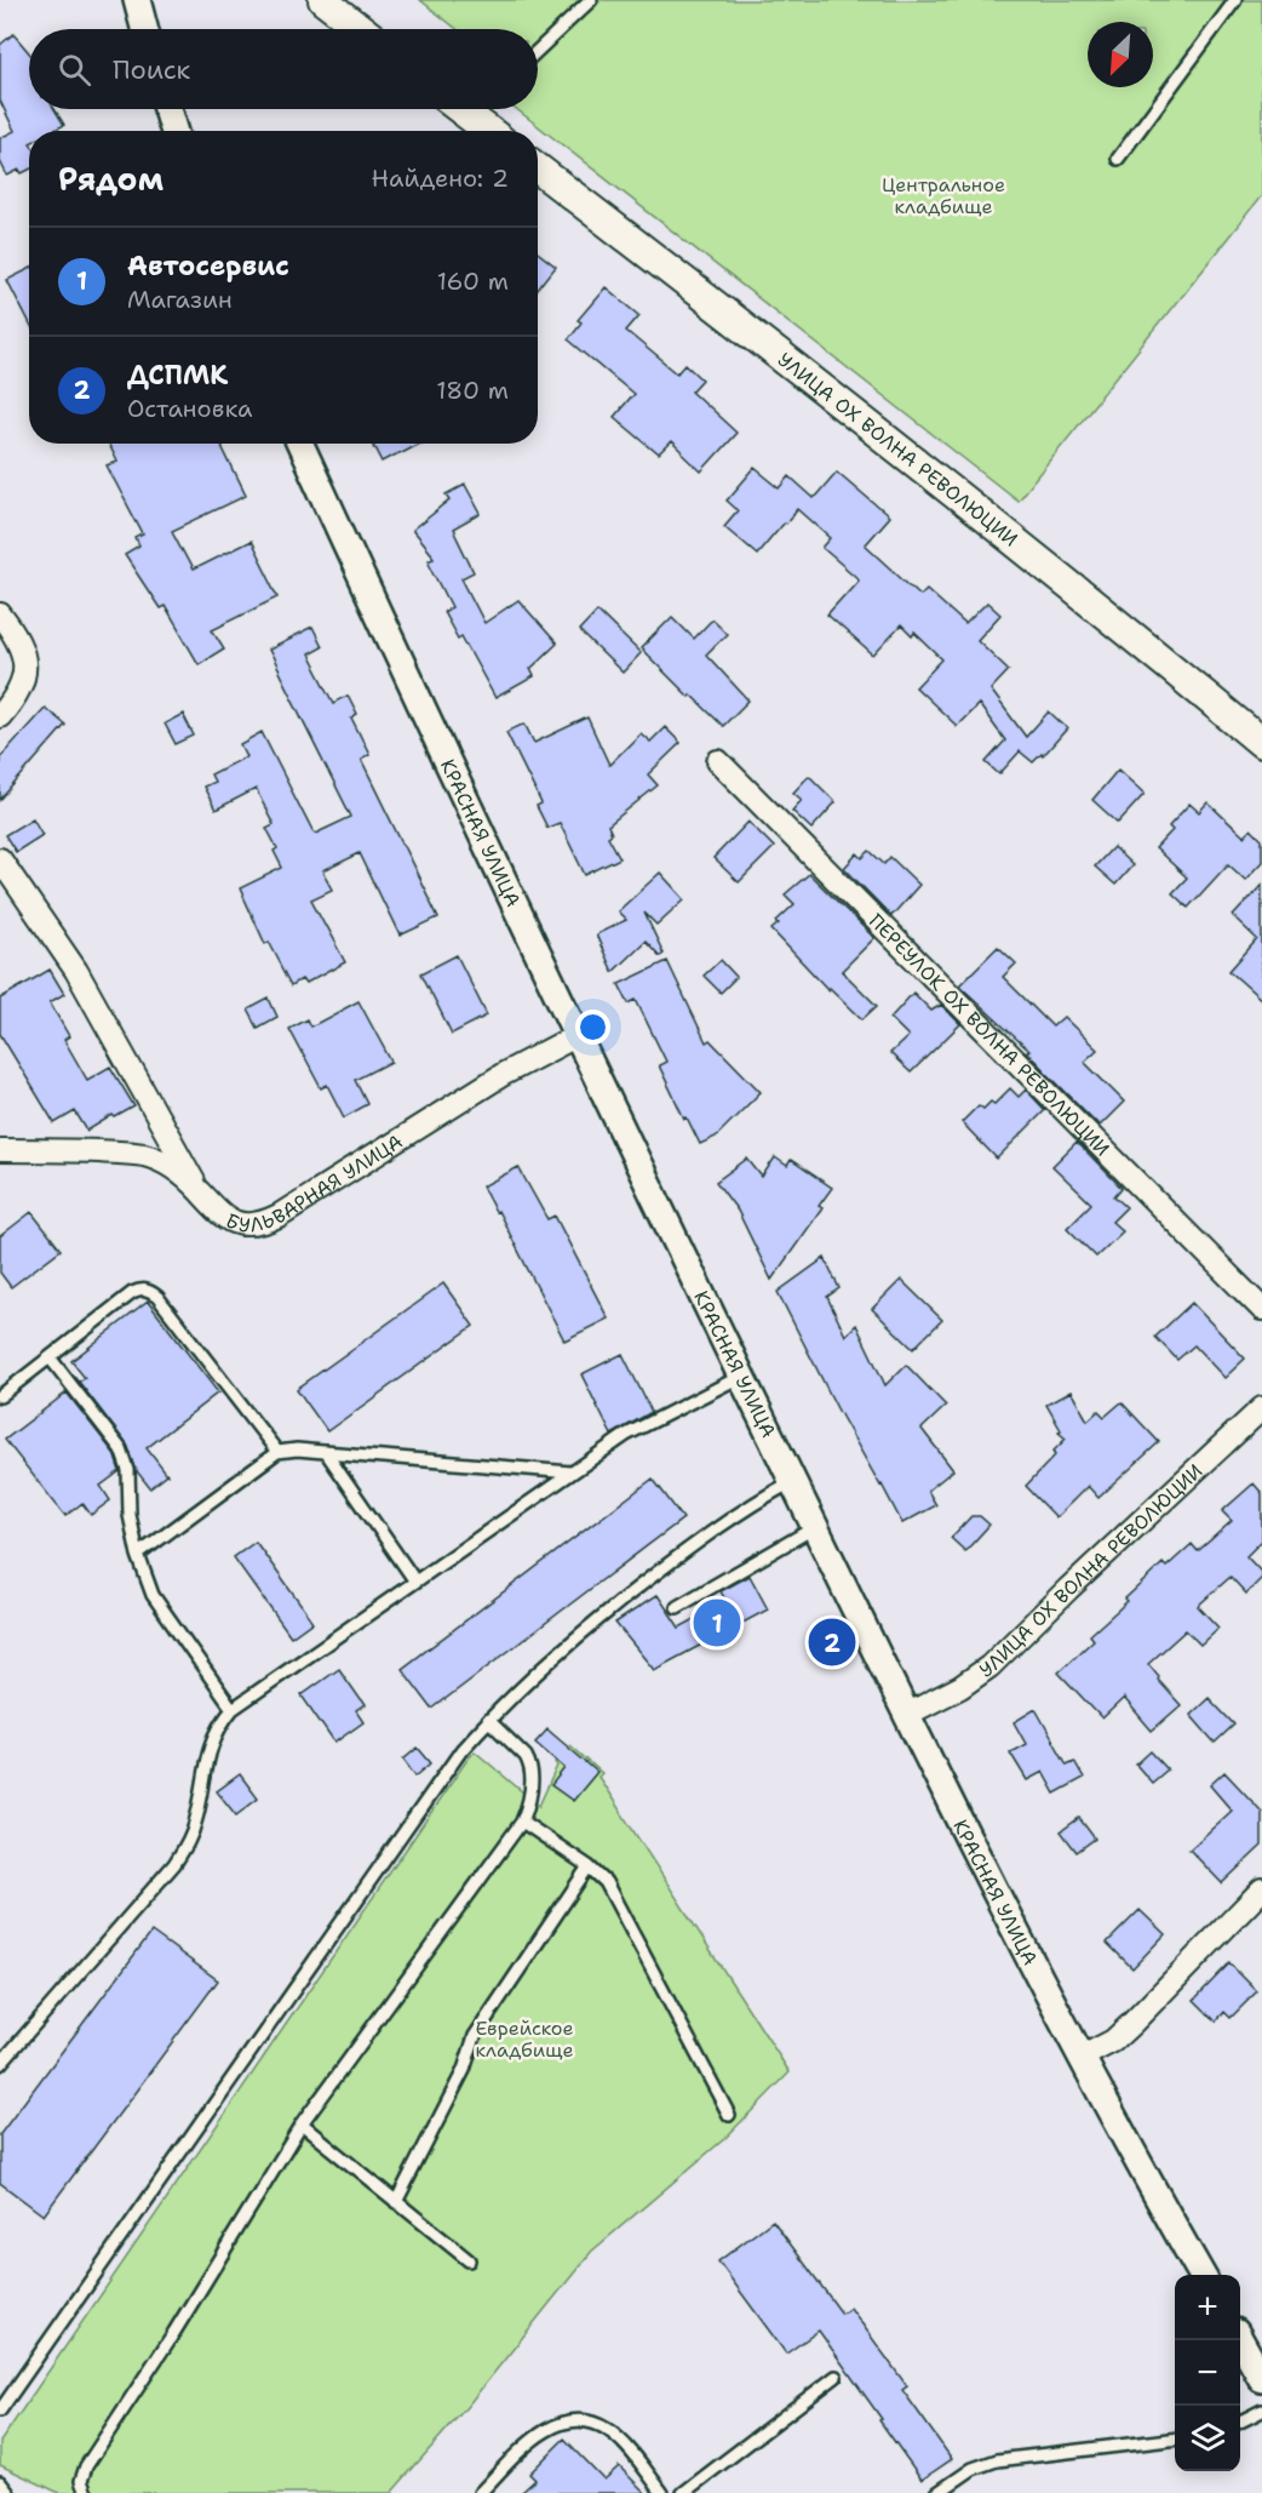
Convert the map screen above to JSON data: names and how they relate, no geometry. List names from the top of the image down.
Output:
{
  "streets": {
    "main road": ["УЛИЦА ОХ ВОЛНА РЕВОЛЮЦИИ"],
    "street": ["КРАСНАЯ УЛИЦА", "ПЕРЕУЛОК ОХ ВОЛНА РЕВОЛЮЦИИ", "БУЛЬВАРНАЯ УЛИЦА"]
  },
  "crossings": [
    ["УЛИЦА ОХ ВОЛНА РЕВОЛЮЦИИ", "КРАСНАЯ УЛИЦА"],
    ["КРАСНАЯ УЛИЦА", "БУЛЬВАРНАЯ УЛИЦА"]
  ],
  "parks": ["Центральное кладбище", "Еврейское кладбище"],
  "north": "bottom left",
  "page": {
    "search": "Поиск",
    "heading": ["Рядом", "Найдено: 2"],
    "list": [
      {
        "mark": "1",
        "name": "Автосервис",
        "note": "Магазин",
        "value": "160 m"
      },
      {
        "mark": "2",
        "name": "ДСПМК",
        "note": "Остановка",
        "value": "180 m"
      }
    ],
    "pins": ["1", "2"],
    "map_buttons": ["+", "−"]
  }
}
